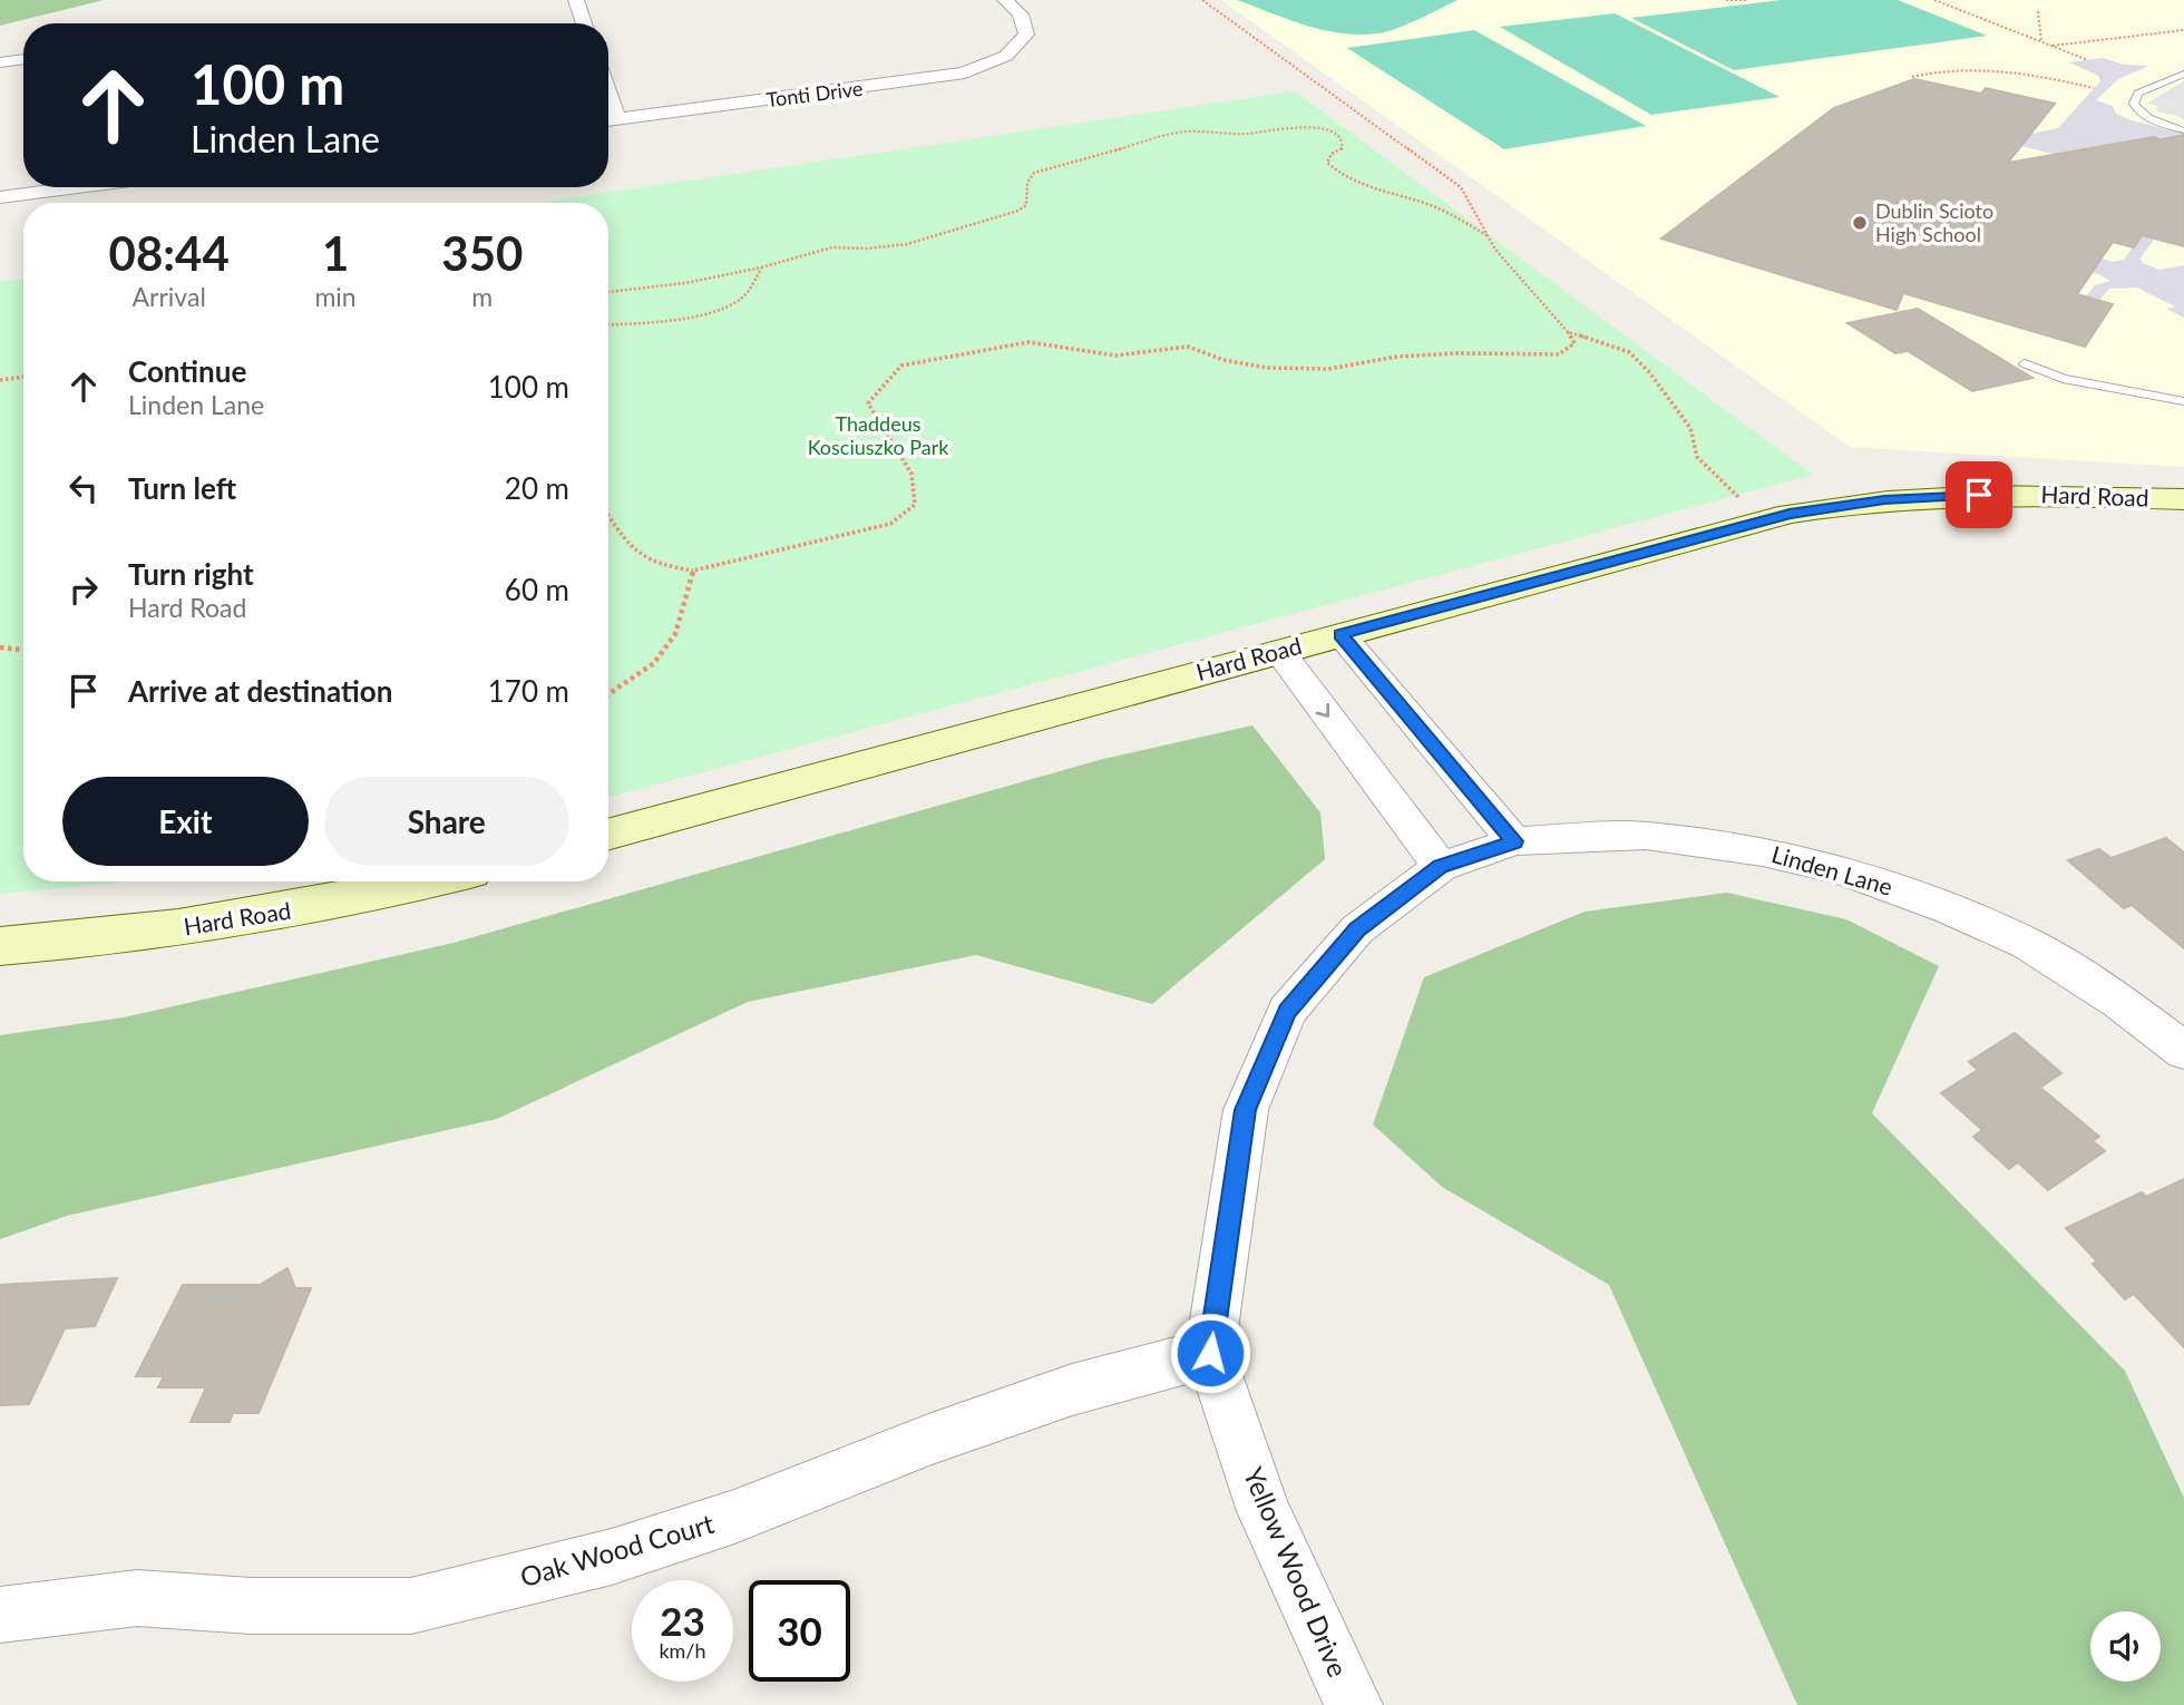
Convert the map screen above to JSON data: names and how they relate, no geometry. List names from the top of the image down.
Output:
{
  "streets": {
    "main road": ["Hard Road"],
    "street": [
      "Tonti Drive",
      "Linden Lane",
      "Oak Wood Court",
      "Yellow Wood Drive"
    ]
  },
  "crossings": [
    ["Linden Lane", "Yellow Wood Drive"],
    ["Oak Wood Court", "Yellow Wood Drive"]
  ],
  "parks": ["Thaddeus Kosciuszko Park"],
  "places": ["Dublin Scioto High School"],
  "page": {
    "turn": ["100 m", "Linden Lane"],
    "eta": [
      "08:44",
      "Arrival",
      "1",
      "min",
      "350",
      "m"
    ],
    "list": [
      {
        "name": "Continue",
        "note": "Linden Lane",
        "value": "100 m"
      },
      {
        "name": "Turn left",
        "value": "20 m"
      },
      {
        "name": "Turn right",
        "note": "Hard Road",
        "value": "60 m"
      },
      {
        "name": "Arrive at destination",
        "value": "170 m"
      }
    ],
    "buttons": ["Exit", "Share"],
    "speed": "23 km/h",
    "limit": "30"
  }
}
